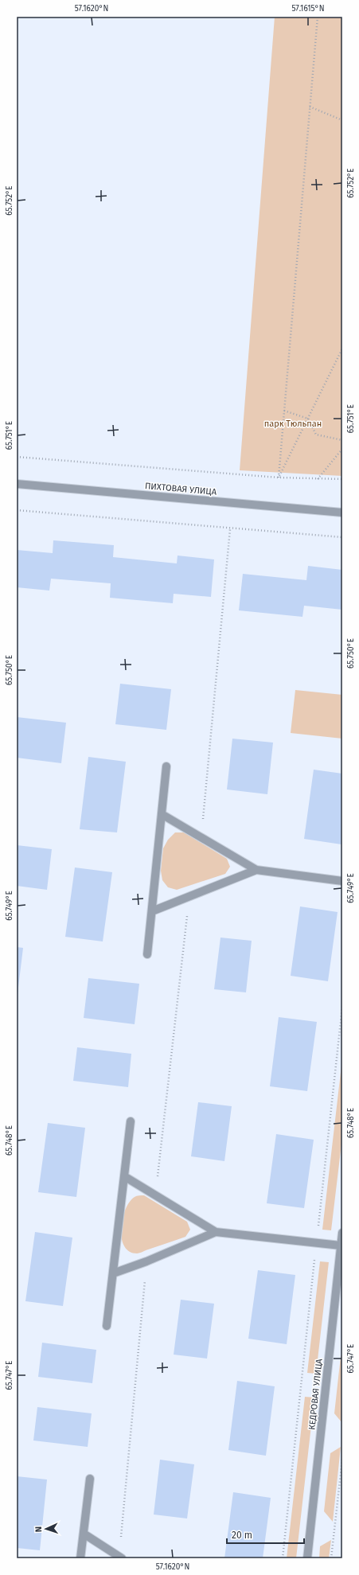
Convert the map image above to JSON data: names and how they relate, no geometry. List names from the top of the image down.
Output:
{
  "streets": {
    "street": ["ПИХТОВАЯ УЛИЦА", "КЕДРОВАЯ УЛИЦА"]
  },
  "parks": ["парк Тюльпан"],
  "scale_bar": "20 m",
  "north": "left",
  "coordinates": [
    "57.1620°N",
    "57.1615°N",
    "65.752°E",
    "65.751°E",
    "65.750°E",
    "65.749°E",
    "65.748°E",
    "65.747°E"
  ]
}
